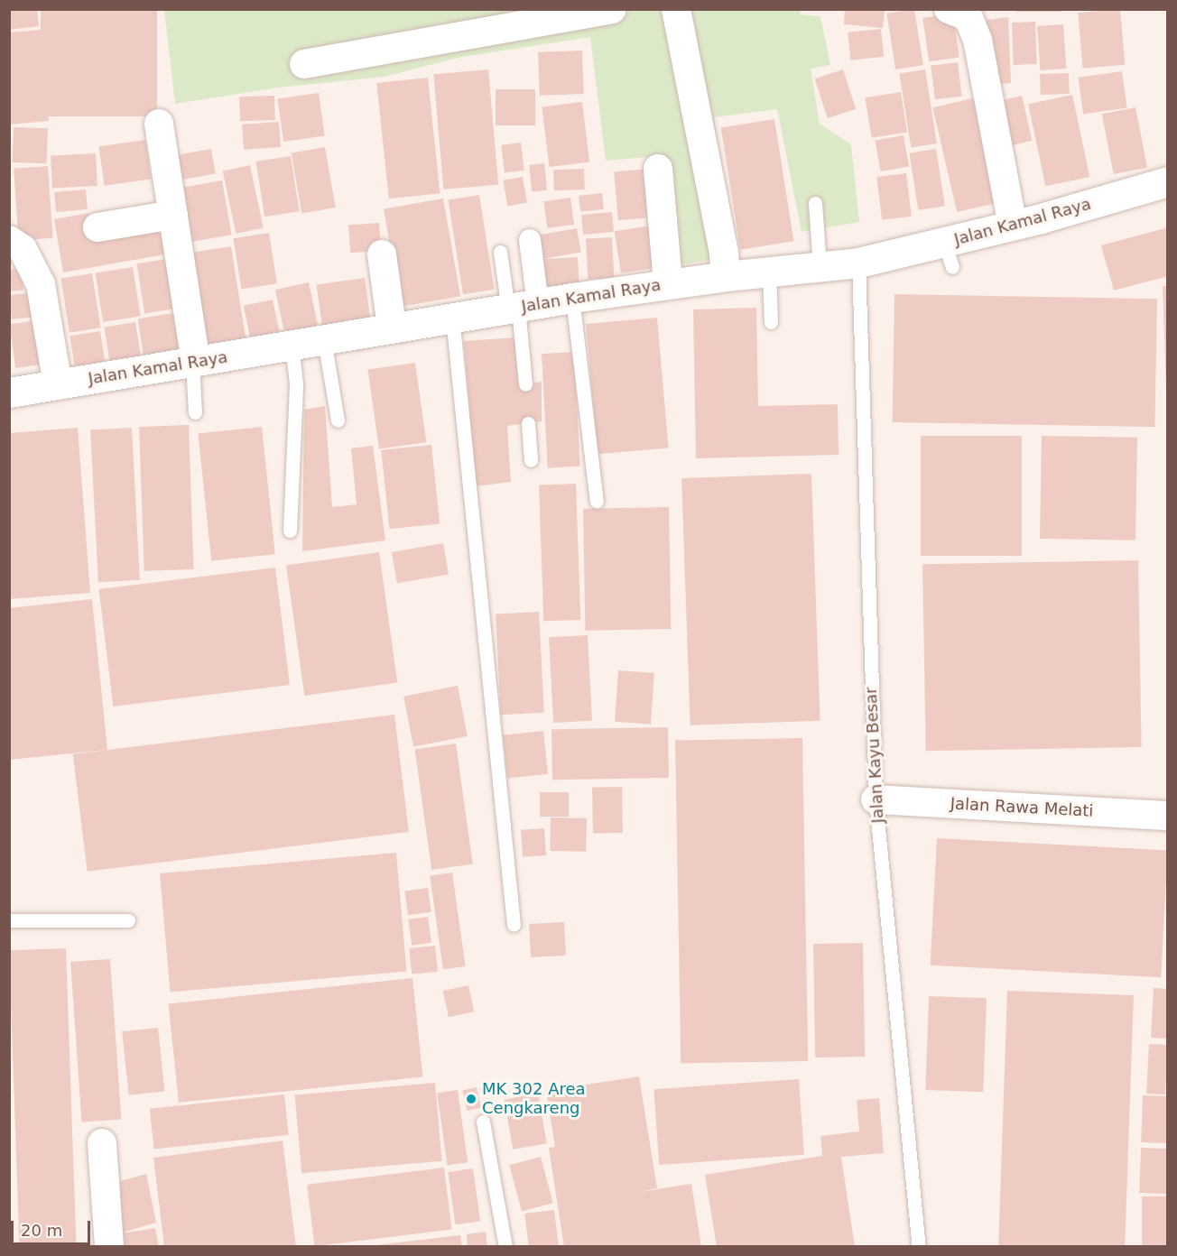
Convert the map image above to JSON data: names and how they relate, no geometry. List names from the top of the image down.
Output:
{
  "streets": {
    "main road": ["Jalan Kamal Raya"],
    "street": ["Jalan Rawa Melati"],
    "lane": ["Jalan Kayu Besar"]
  },
  "crossings": [
    ["Jalan Kamal Raya", "Jalan Kayu Besar"],
    ["Jalan Kayu Besar", "Jalan Rawa Melati"]
  ],
  "places": ["MK 302 Area Cengkareng"],
  "scale_bar": "20 m"
}
